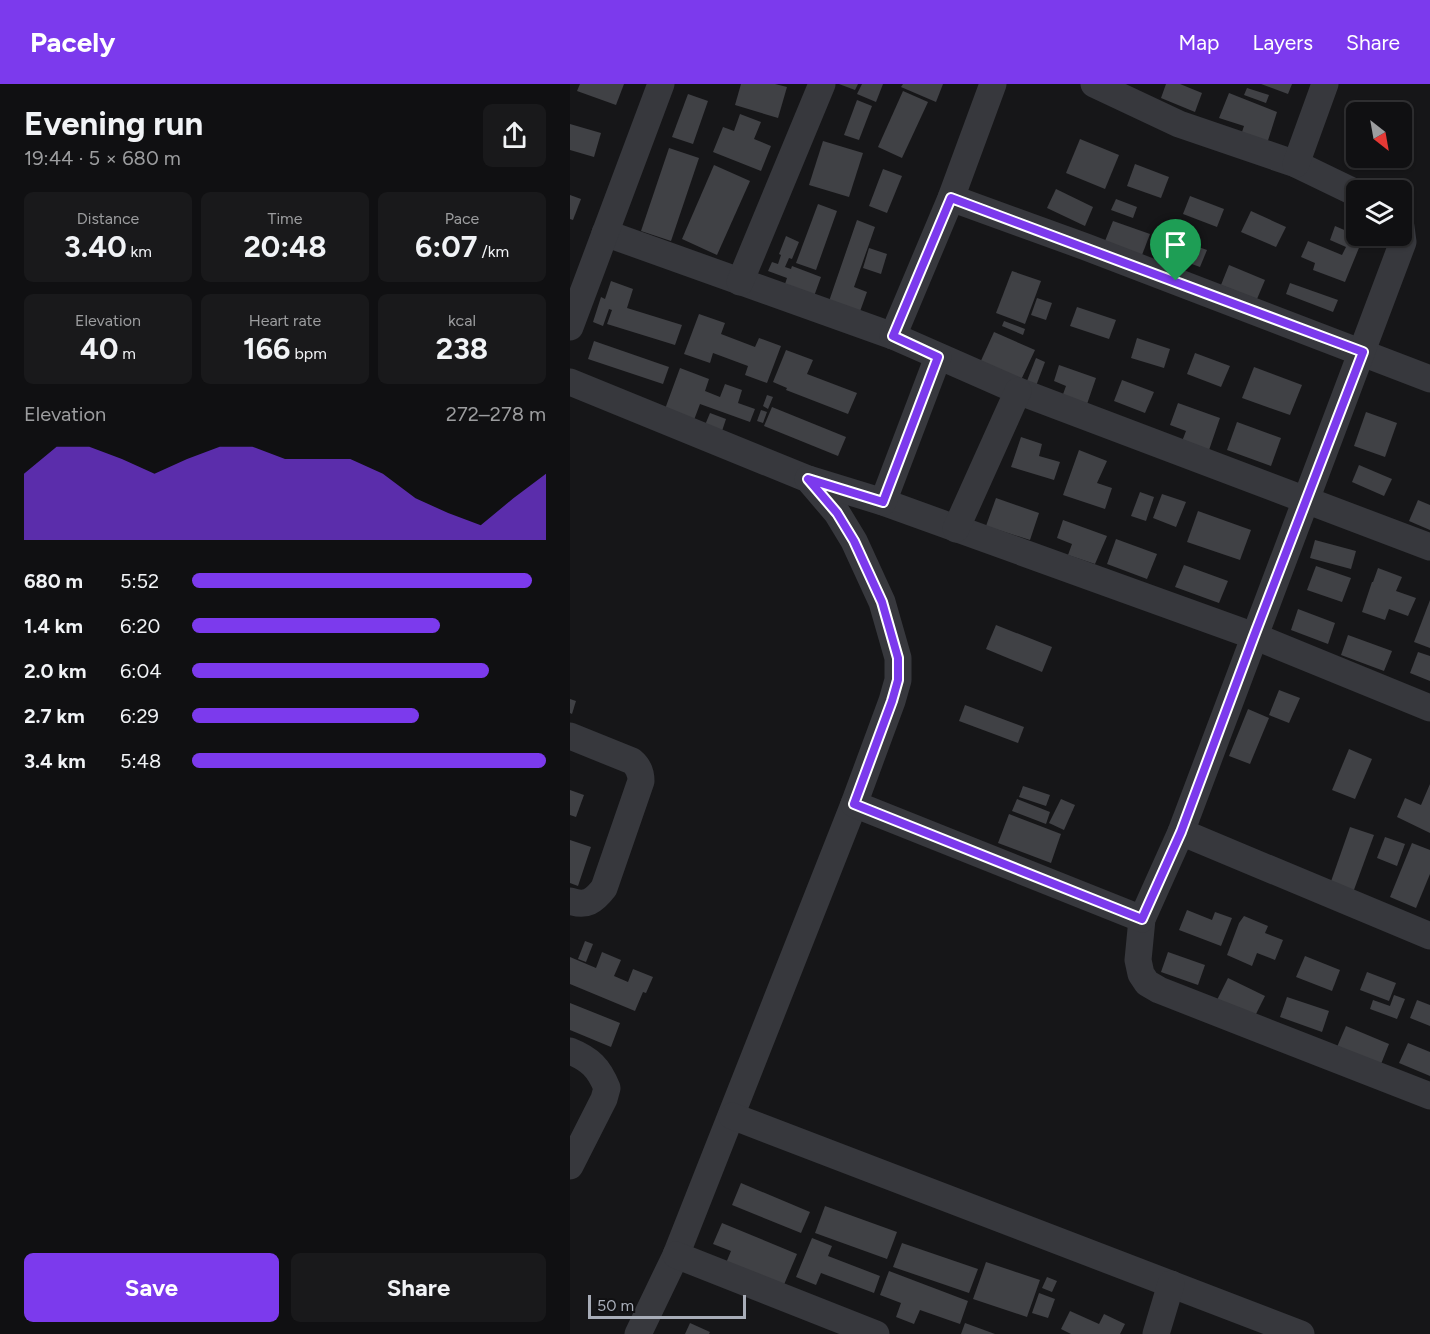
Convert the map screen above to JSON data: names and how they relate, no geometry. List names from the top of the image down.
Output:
{
  "scale_bar": "50 m",
  "north": "bottom right",
  "page": {
    "header": "Pacely",
    "nav": ["Map", "Layers", "Share"],
    "heading": ["Evening run", "19:44 · 5 × 680 m"],
    "stats": [
      ["Distance", "3.40 km"],
      ["Time", "20:48"],
      ["Pace", "6:07 /km"],
      ["Elevation", "40 m"],
      ["Heart rate", "166 bpm"],
      ["kcal", "238"]
    ],
    "chart": ["Elevation", "272–278 m"],
    "list": [
      {
        "name": "680 m",
        "note": "5:52"
      },
      {
        "name": "1.4 km",
        "note": "6:20"
      },
      {
        "name": "2.0 km",
        "note": "6:04"
      },
      {
        "name": "2.7 km",
        "note": "6:29"
      },
      {
        "name": "3.4 km",
        "note": "5:48"
      }
    ],
    "buttons": ["Save", "Share"],
    "scale": "50 m"
  }
}
